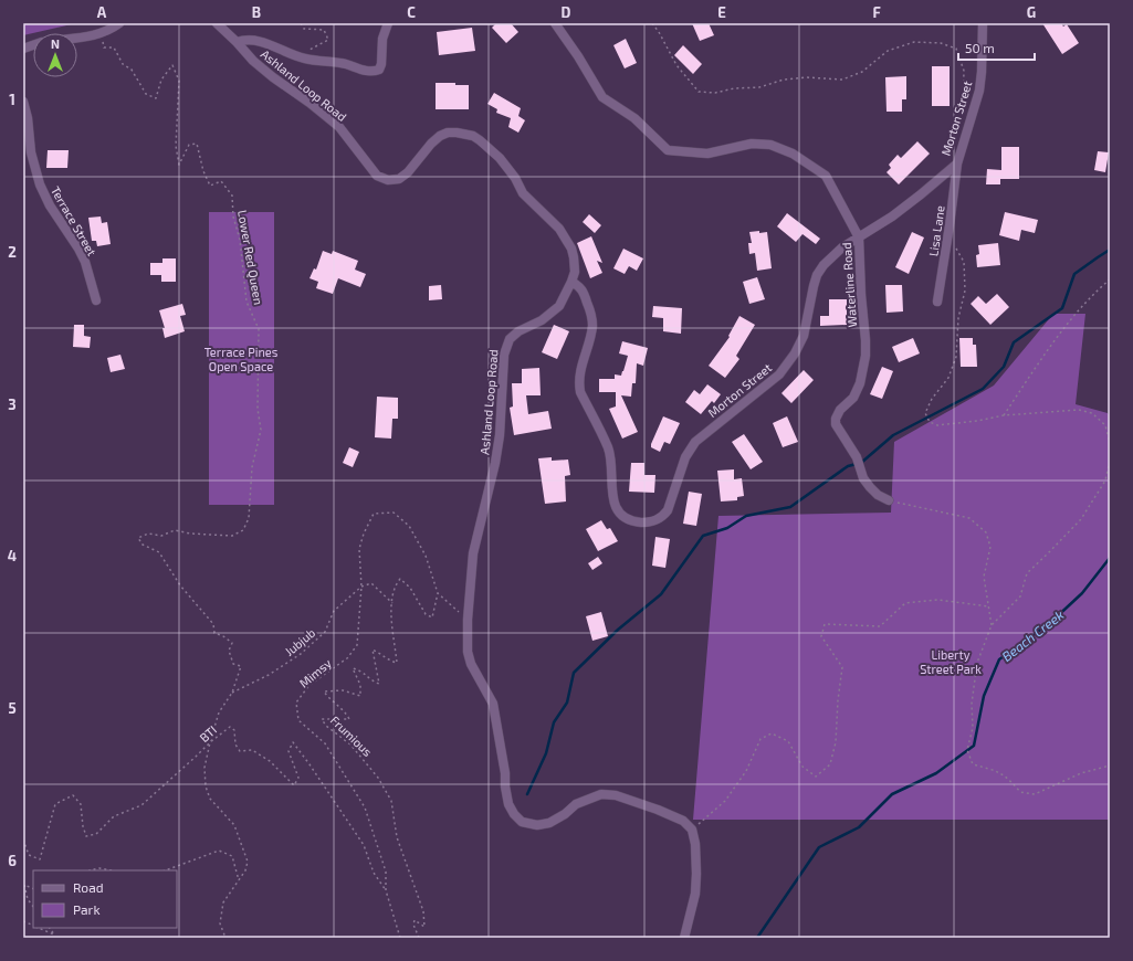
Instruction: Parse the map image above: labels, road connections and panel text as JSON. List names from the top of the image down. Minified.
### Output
{"streets":{"street":["Ashland Loop Road","Morton Street","Terrace Street","Lisa Lane","Waterline Road"],"path":["Lower Red Queen","Jubjub","Mimsy","BTI","Frumious"]},"crossings":[["Ashland Loop Road","Morton Street"],["Morton Street","Lisa Lane"],["Morton Street","Waterline Road"],["Lower Red Queen","Jubjub"],["Lower Red Queen","BTI"],["Jubjub","Mimsy"],["Mimsy","BTI"],["Mimsy","Frumious"]],"water":["Beach Creek"],"parks":["Terrace Pines Open Space","Liberty Street Park"],"legend":["Road","Park"],"scale_bar":"50 m","north":"top","grid":{"columns":["A","B","C","D","E","F","G"],"rows":["1","2","3","4","5","6"]}}
